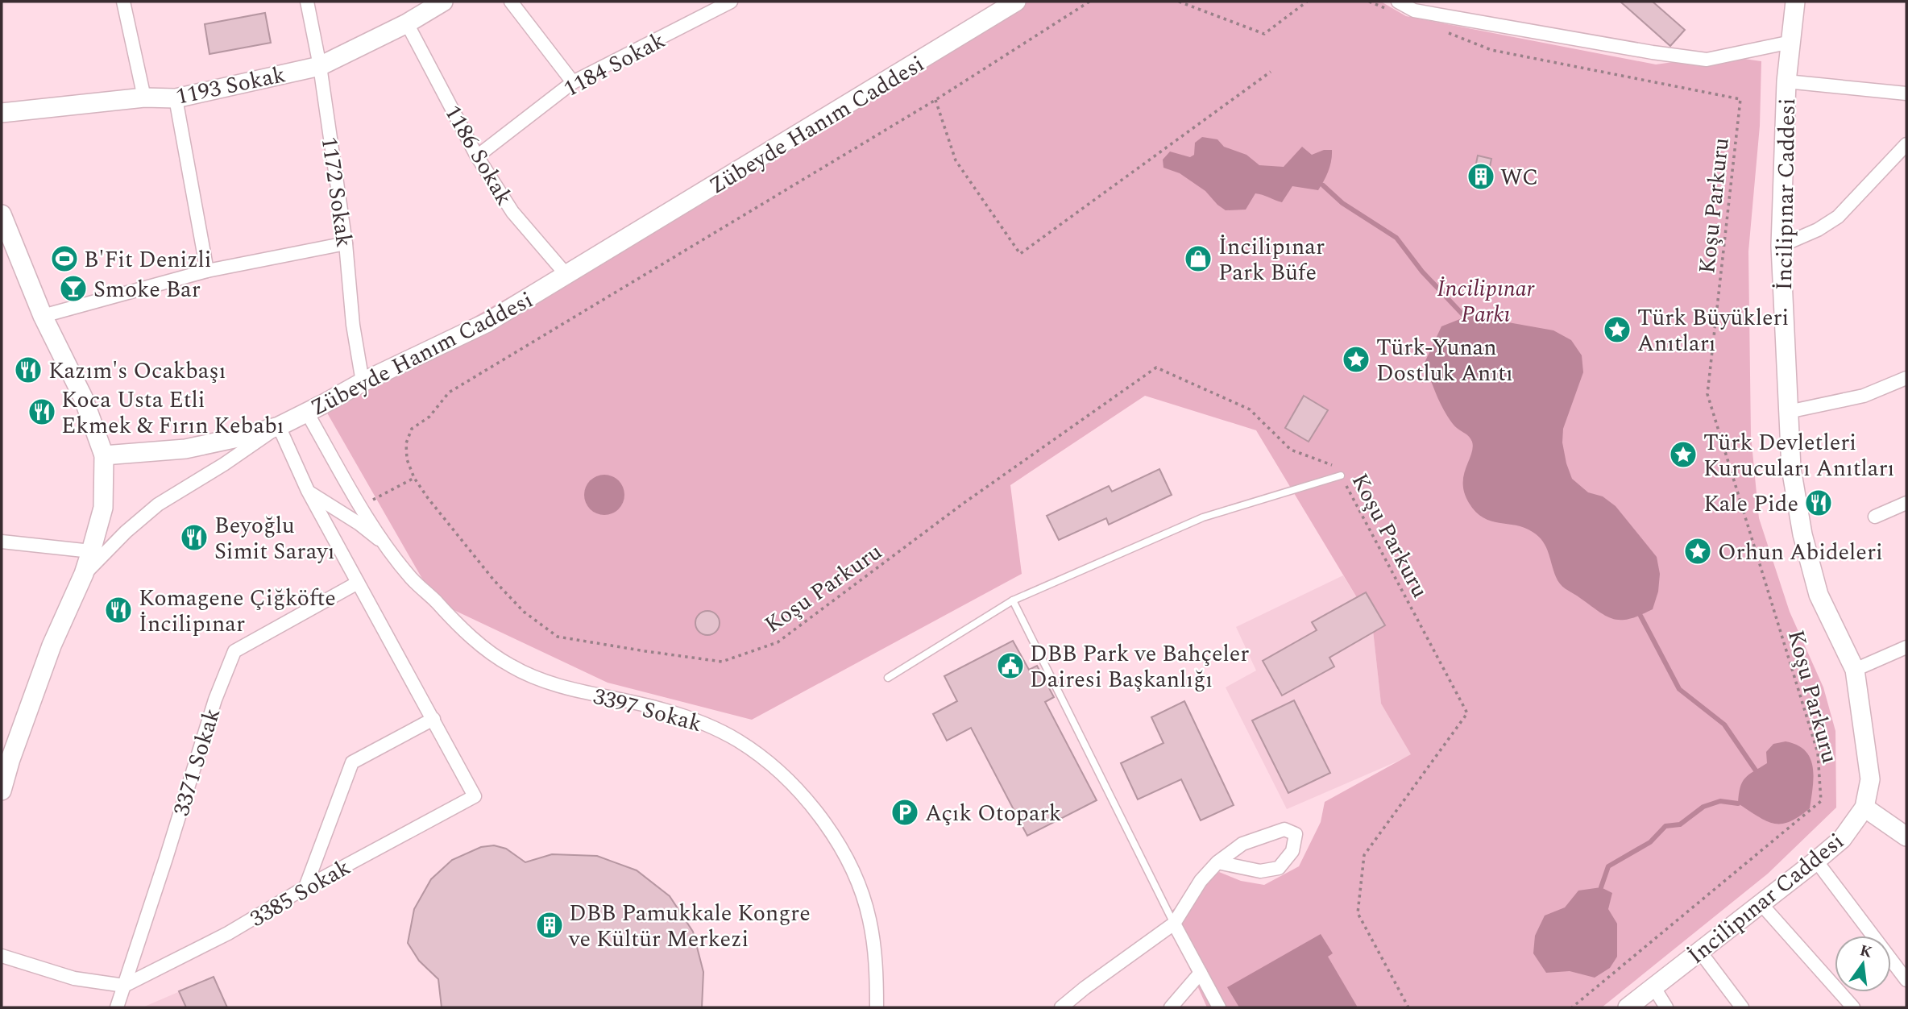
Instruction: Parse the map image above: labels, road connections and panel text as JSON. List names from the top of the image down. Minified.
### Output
{"streets":{"main road":["1193 Sokak","Zübeyde Hanım Caddesi","İncilipınar Caddesi"],"street":["1184 Sokak","1186 Sokak","1172 Sokak","3397 Sokak","3371 Sokak","3385 Sokak"],"path":["Koşu Parkuru"]},"crossings":[["1184 Sokak","1186 Sokak"],["1193 Sokak","1186 Sokak"],["1193 Sokak","1172 Sokak"],["Zübeyde Hanım Caddesi","1186 Sokak"],["Zübeyde Hanım Caddesi","1172 Sokak"],["3371 Sokak","3385 Sokak"]],"parks":["İncilipınar Parkı"],"places":{"building":["WC","DBB Pamukkale Kongre ve Kültür Merkezi"],"sports":["B'Fit Denizli"],"shop":["İncilipınar Park Büfe"],"bar":["Smoke Bar"],"place":["Türk Büyükleri Anıtları","Türk-Yunan Dostluk Anıtı","Türk Devletleri Kurucuları Anıtları","Orhun Abideleri"],"restaurant":["Kazım's Ocakbaşı","Koca Usta Etli Ekmek & Fırın Kebabı","Kale Pide","Beyoğlu Simit Sarayı","Komagene Çiğköfte İncilipınar"],"public building":["DBB Park ve Bahçeler Dairesi Başkanlığı"],"parking":["Açık Otopark"]},"north":"top"}
